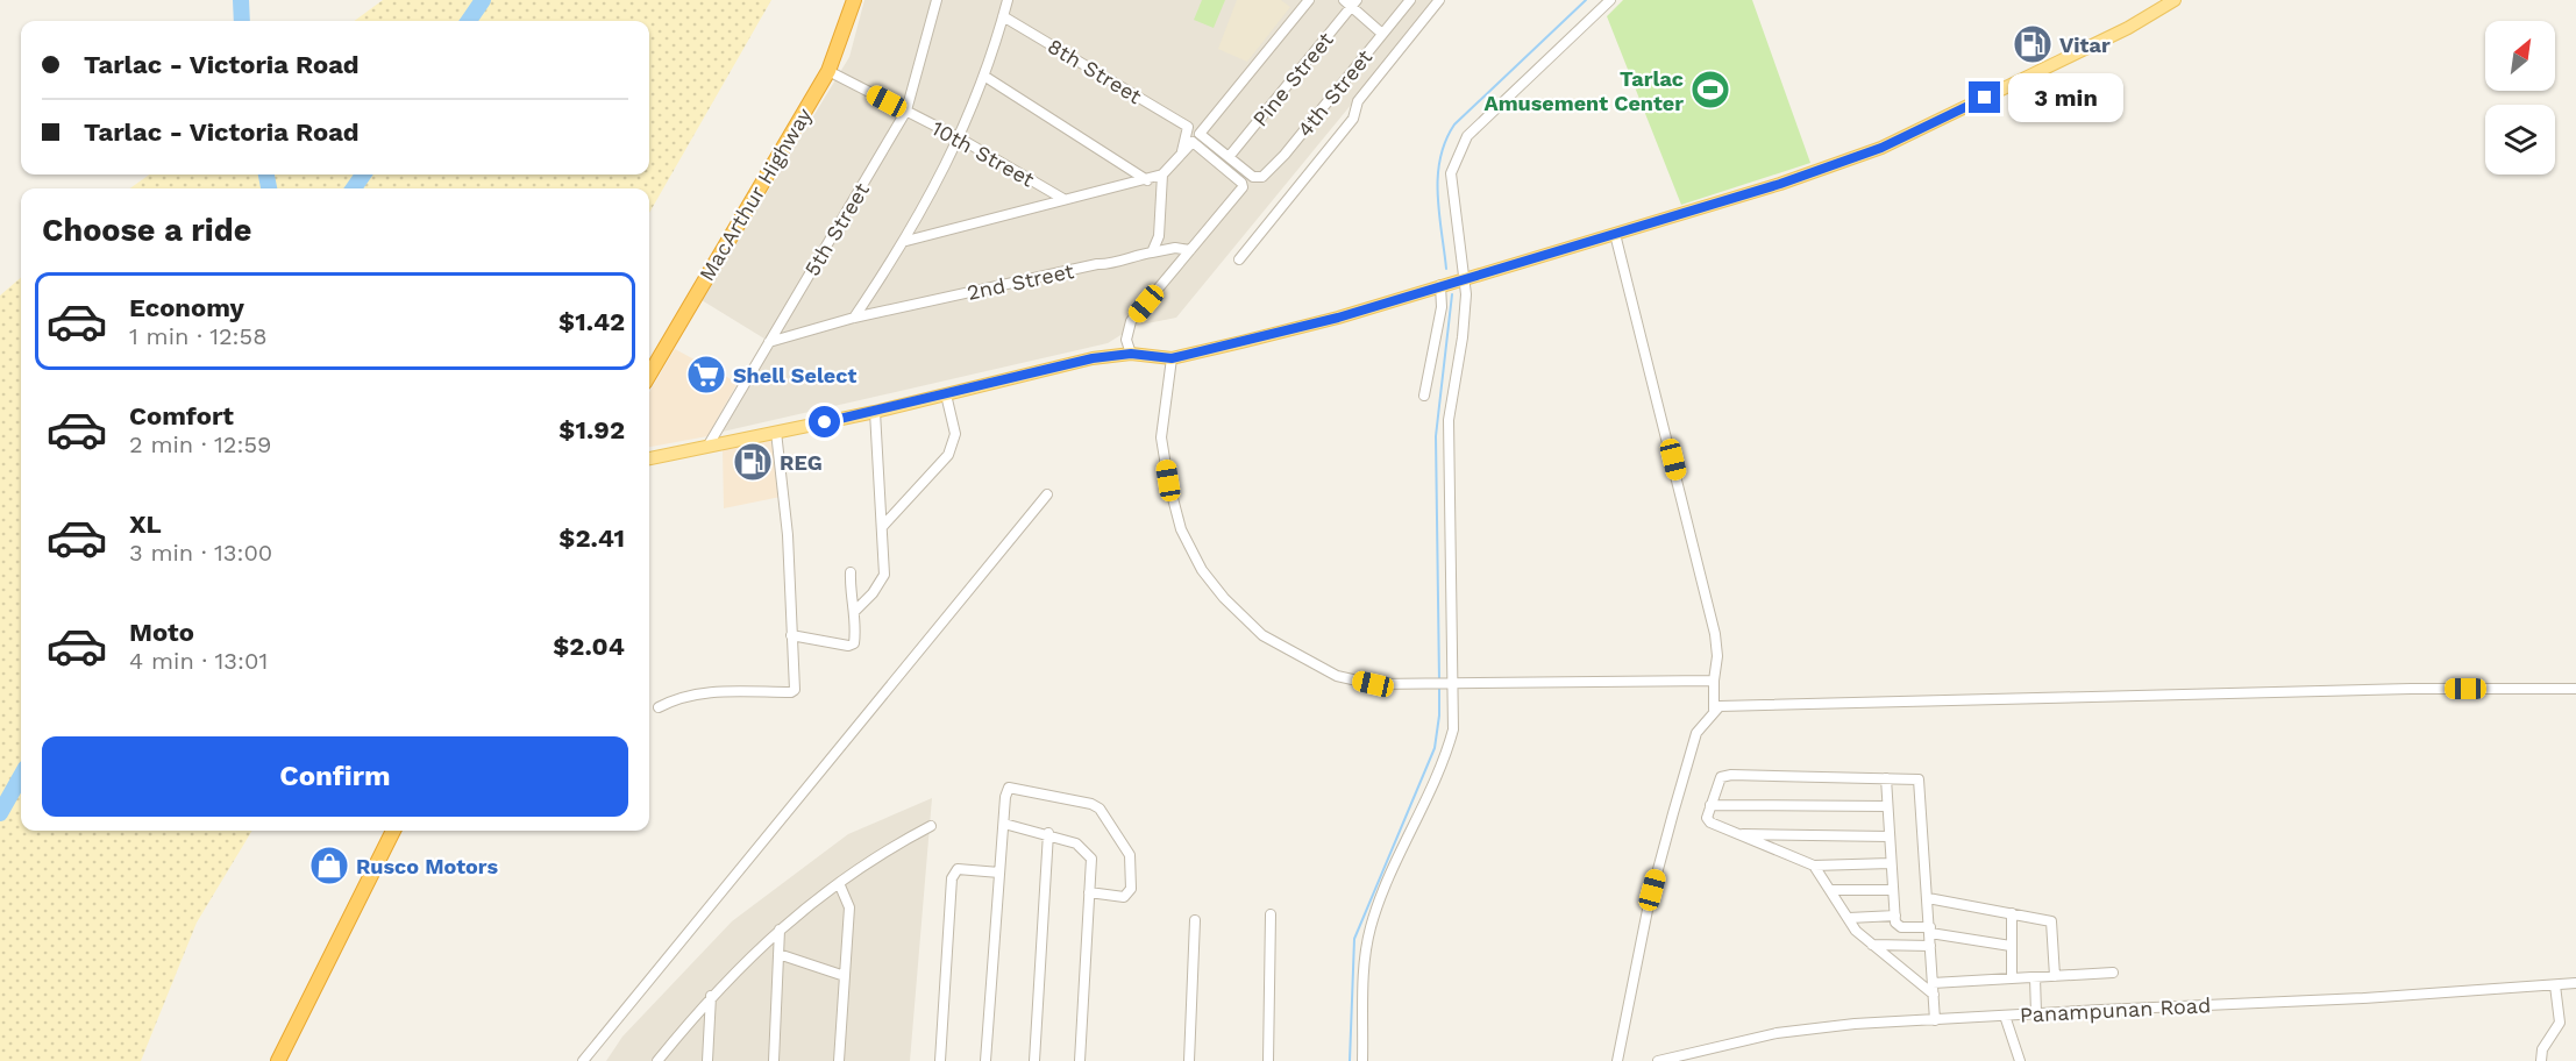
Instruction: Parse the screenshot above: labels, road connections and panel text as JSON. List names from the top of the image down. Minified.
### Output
{"streets":{"highway":["MacArthur Highway"],"street":["8th Street","Pine Street","4th Street","10th Street","5th Street","2nd Street","Panampunan Road"]},"crossings":[["Pine Street","4th Street"],["10th Street","MacArthur Highway"],["10th Street","5th Street"],["5th Street","2nd Street"]],"places":{"fuel station":["Vitar","REG"],"sports":["Tarlac Amusement Center"],"supermarket":["Shell Select"],"shop":["Rusco Motors"]},"north":"top right","page":{"banner":["Tarlac - Victoria Road","Tarlac - Victoria Road"],"bubble":"3 min","heading":"Choose a ride","list":[{"name":"Economy","note":"1 min · 12:58","value":"$1.42"},{"name":"Comfort","note":"2 min · 12:59","value":"$1.92"},{"name":"XL","note":"3 min · 13:00","value":"$2.41"},{"name":"Moto","note":"4 min · 13:01","value":"$2.04"}],"buttons":"Confirm"}}
